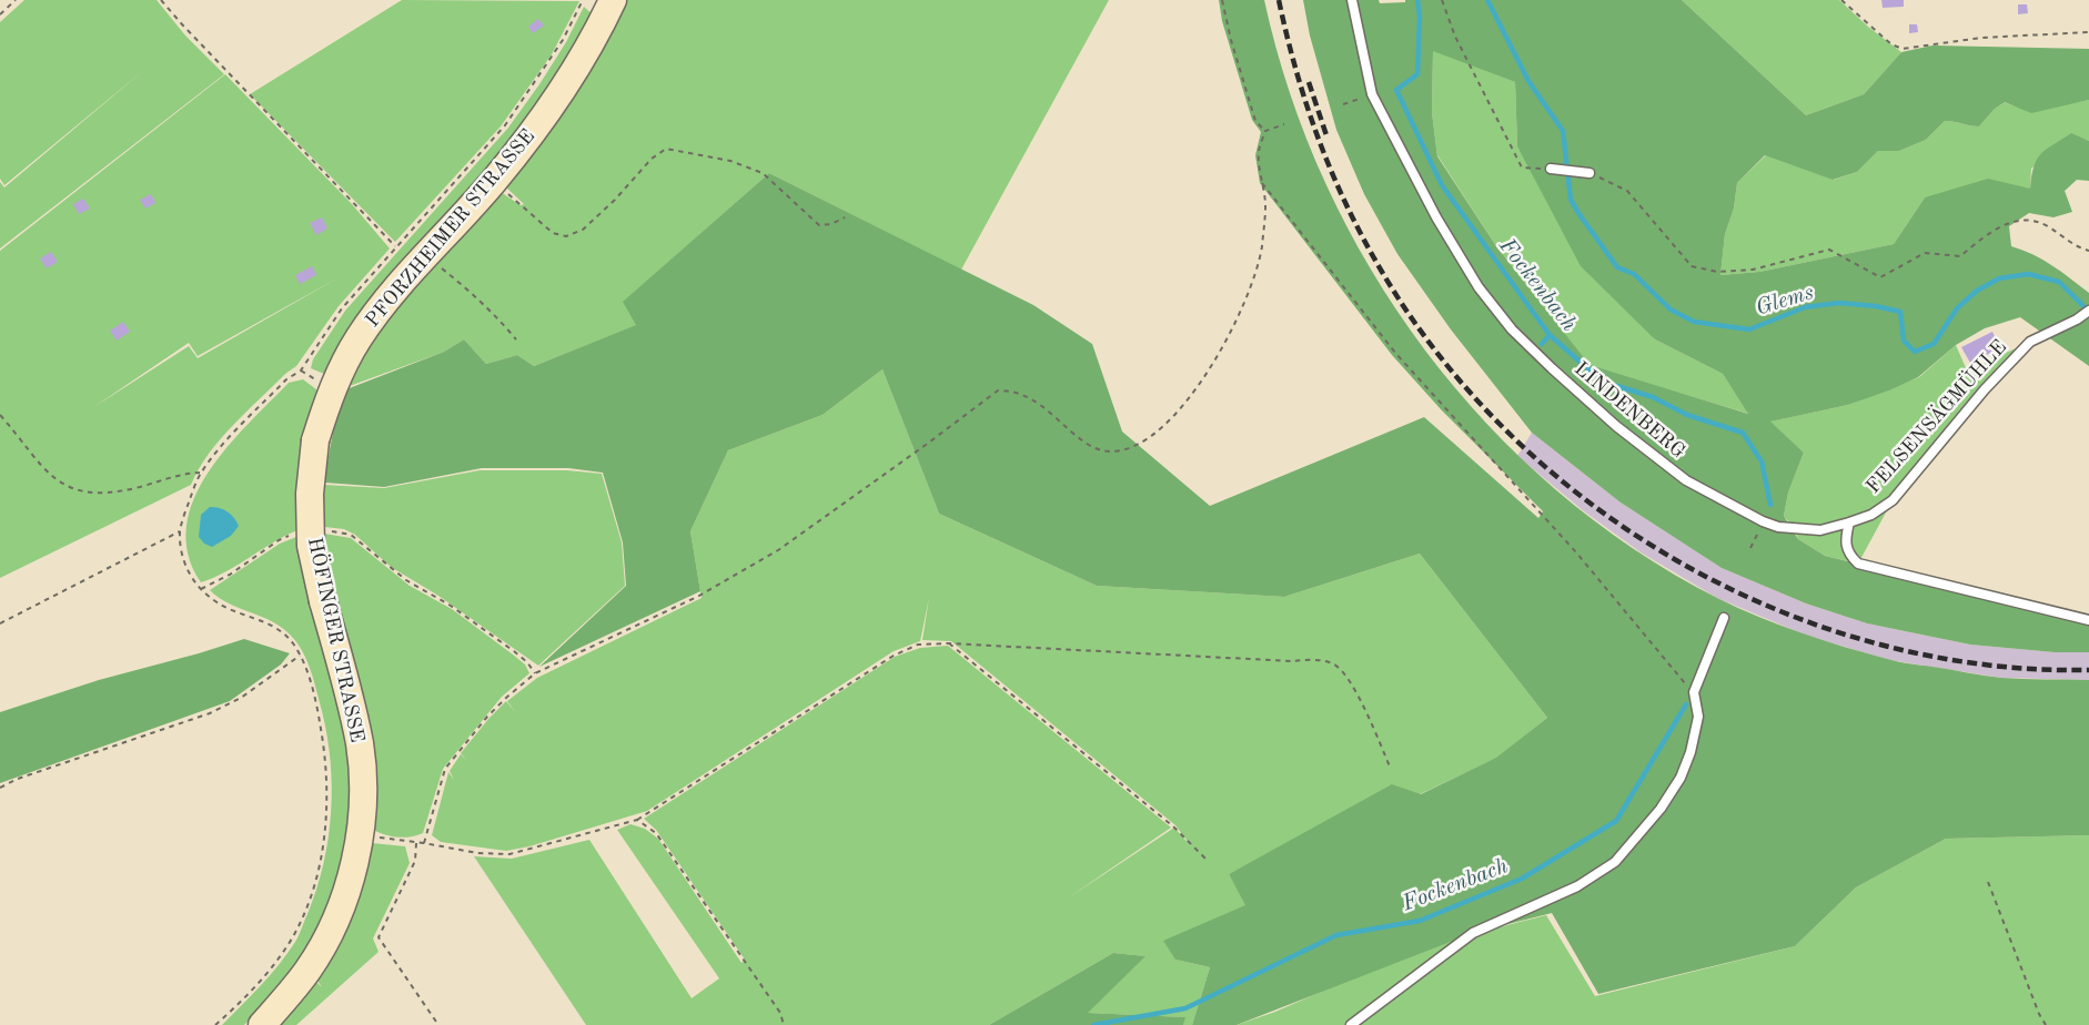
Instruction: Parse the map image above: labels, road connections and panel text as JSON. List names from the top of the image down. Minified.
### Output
{"streets":{"street":["PFORZHEIMER STRASSE","HÖFINGER STRASSE"],"lane":["LINDENBERG","FELSENSÄGMÜHLE"]},"crossings":[["PFORZHEIMER STRASSE","HÖFINGER STRASSE"],["LINDENBERG","FELSENSÄGMÜHLE"]],"water":["Fockenbach","Glems"]}
